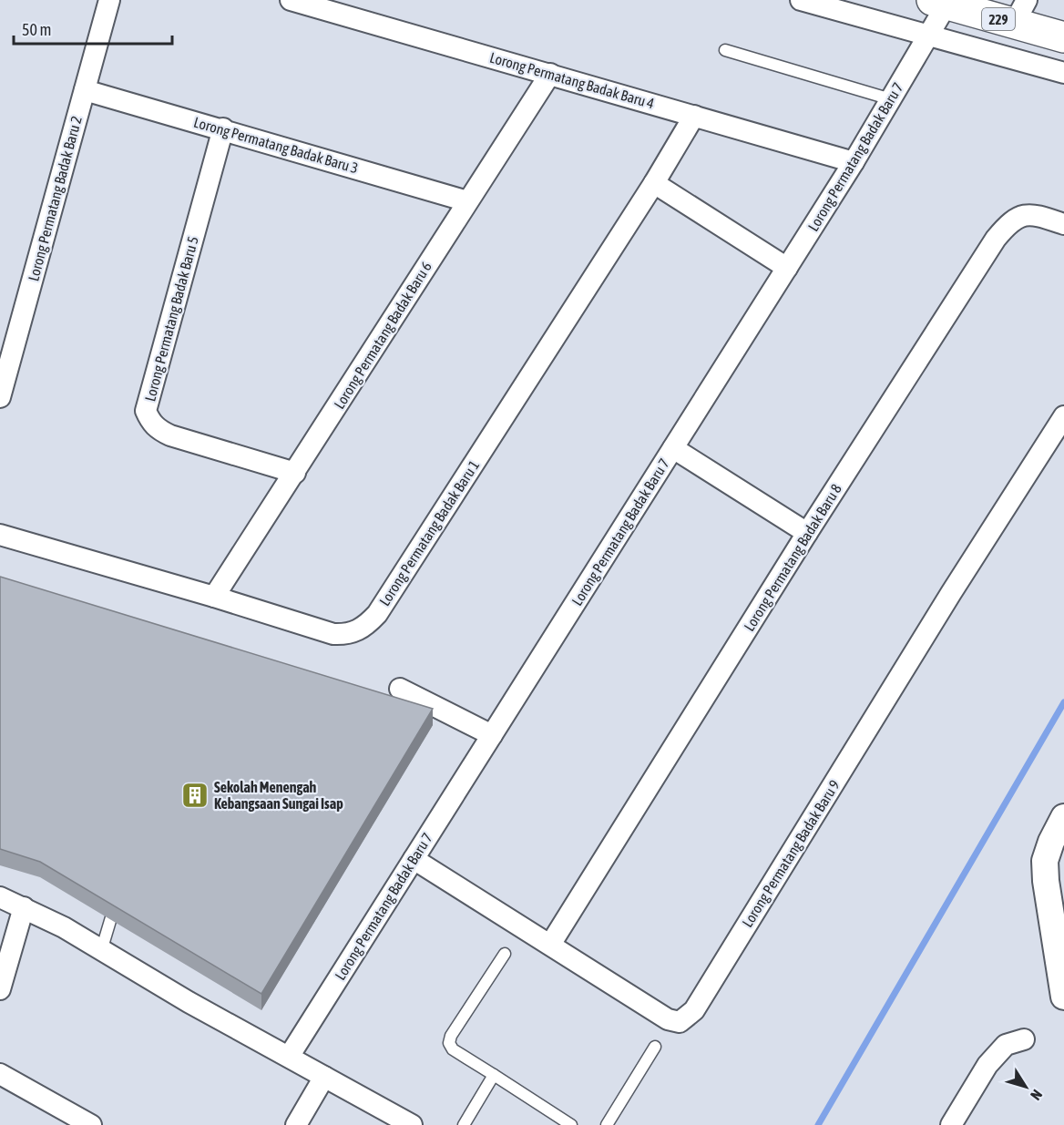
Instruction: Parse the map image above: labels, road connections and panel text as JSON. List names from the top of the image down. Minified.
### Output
{"streets":{"main road":["229"],"street":["Lorong Permatang Badak Baru 4","Lorong Permatang Badak Baru 3","Lorong Permatang Badak Baru 7","Lorong Permatang Badak Baru 2","Lorong Permatang Badak Baru 5","Lorong Permatang Badak Baru 6","Lorong Permatang Badak Baru 1","Lorong Permatang Badak Baru 8","Lorong Permatang Badak Baru 9"]},"crossings":[["229","Lorong Permatang Badak Baru 7"],["Lorong Permatang Badak Baru 4","Lorong Permatang Badak Baru 7"],["Lorong Permatang Badak Baru 4","Lorong Permatang Badak Baru 6"],["Lorong Permatang Badak Baru 4","Lorong Permatang Badak Baru 1"],["Lorong Permatang Badak Baru 3","Lorong Permatang Badak Baru 2"],["Lorong Permatang Badak Baru 3","Lorong Permatang Badak Baru 5"],["Lorong Permatang Badak Baru 3","Lorong Permatang Badak Baru 6"],["Lorong Permatang Badak Baru 7","Lorong Permatang Badak Baru 9"],["Lorong Permatang Badak Baru 5","Lorong Permatang Badak Baru 6"],["Lorong Permatang Badak Baru 6","Lorong Permatang Badak Baru 1"],["Lorong Permatang Badak Baru 8","Lorong Permatang Badak Baru 9"]],"places":{"building":["Sekolah Menengah Kebangsaan Sungai Isap"]},"scale_bar":"50 m","north":"bottom right"}
